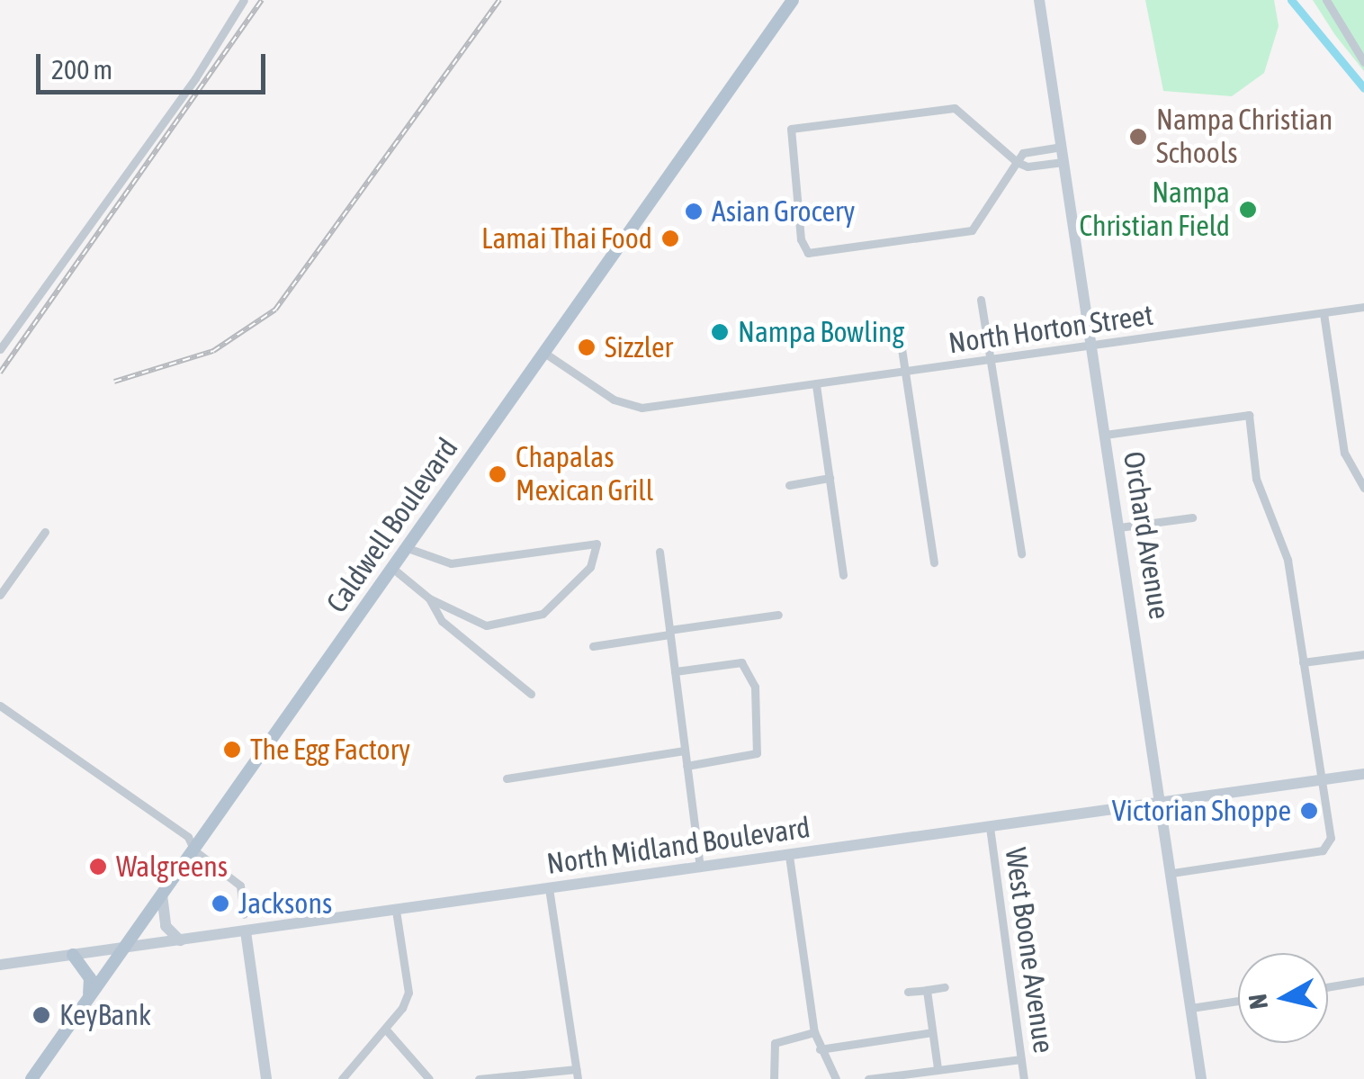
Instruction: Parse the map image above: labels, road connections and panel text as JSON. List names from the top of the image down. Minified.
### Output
{"streets":{"main road":["Caldwell Boulevard"],"street":["North Horton Street","Orchard Avenue","North Midland Boulevard","West Boone Avenue"]},"crossings":[["North Horton Street","Caldwell Boulevard"],["North Horton Street","Orchard Avenue"],["Caldwell Boulevard","North Midland Boulevard"],["Orchard Avenue","North Midland Boulevard"],["North Midland Boulevard","West Boone Avenue"]],"places":["Nampa Christian Schools","Nampa Christian Field","Asian Grocery","Lamai Thai Food","Nampa Bowling","Sizzler","Chapalas Mexican Grill","The Egg Factory","Victorian Shoppe","Walgreens","Jacksons","KeyBank"],"scale_bar":"200 m","north":"left"}
